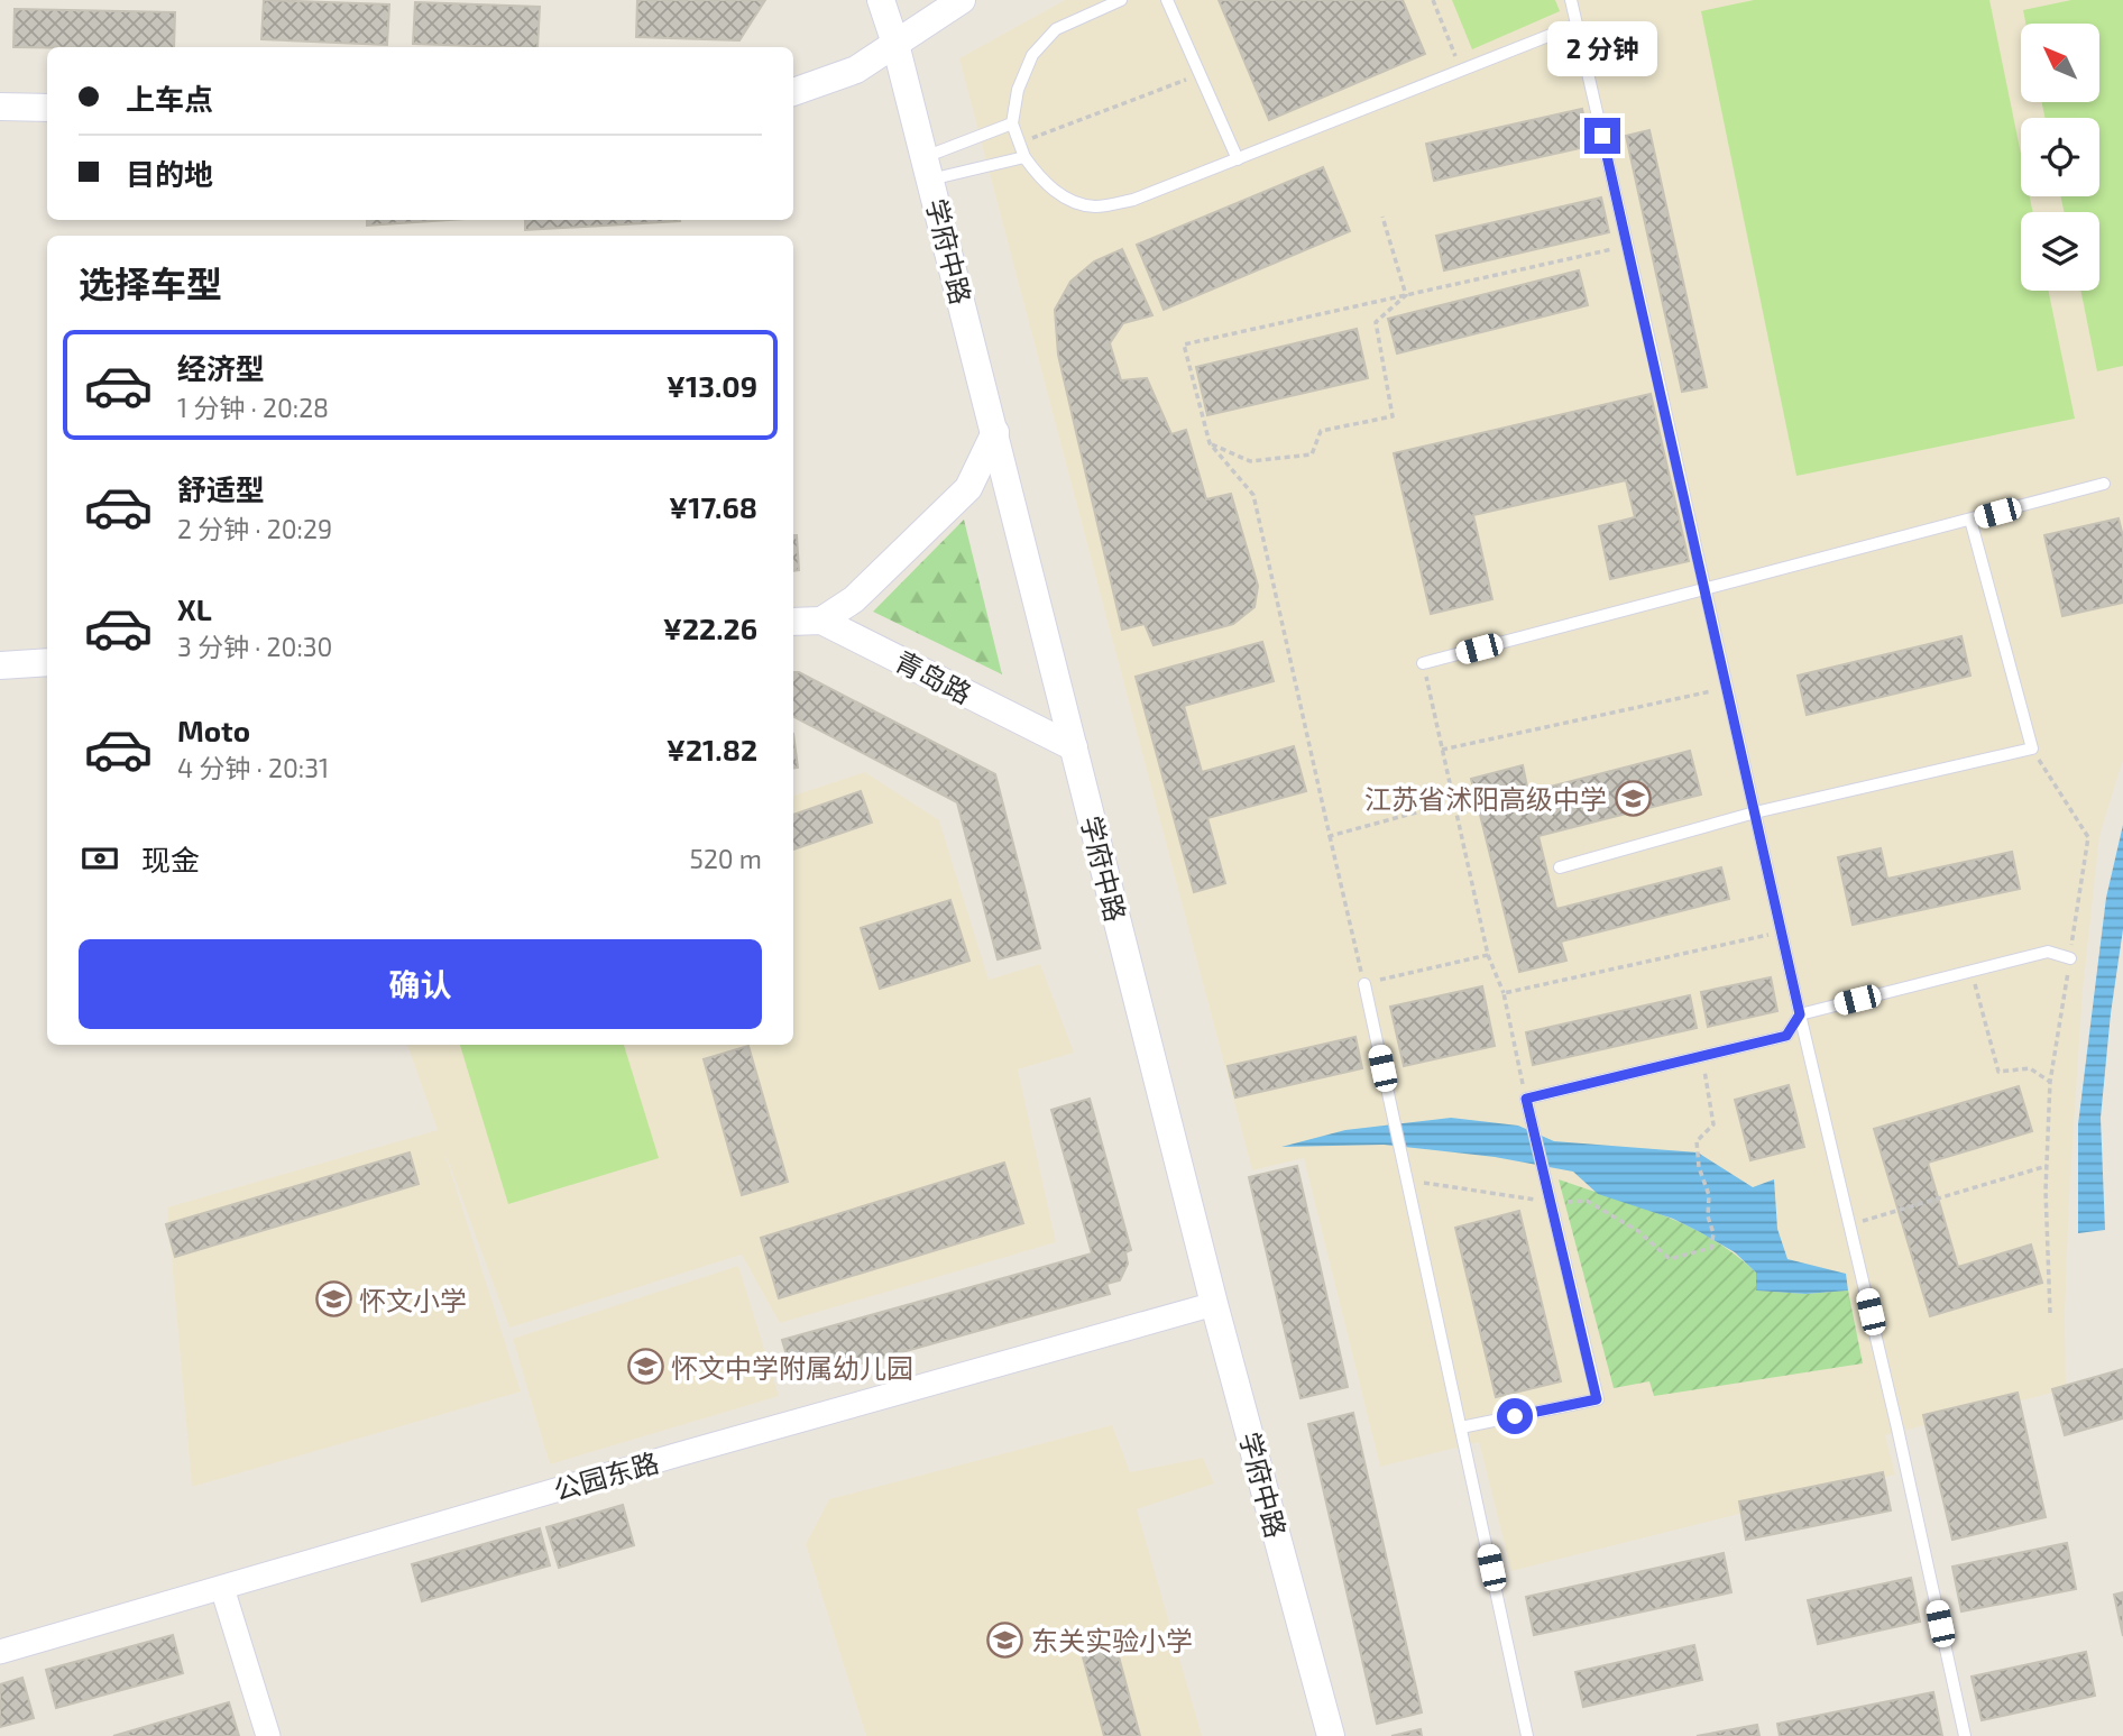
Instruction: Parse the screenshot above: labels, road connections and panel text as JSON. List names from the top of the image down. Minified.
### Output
{"streets":{"street":["学府中路","青岛路","公园东路"]},"crossings":[["学府中路","青岛路"],["学府中路","公园东路"]],"places":{"school or university":["江苏省沭阳高级中学","怀文小学","怀文中学附属幼儿园","东关实验小学"]},"north":"top left","page":{"bubble":"2 分钟","banner":["上车点","目的地"],"heading":"选择车型","list":[{"name":"经济型","note":"1 分钟 · 20:28","value":"¥13.09"},{"name":"舒适型","note":"2 分钟 · 20:29","value":"¥17.68"},{"name":"XL","note":"3 分钟 · 20:30","value":"¥22.26"},{"name":"Moto","note":"4 分钟 · 20:31","value":"¥21.82"}],"pay":["现金","520 m"],"buttons":"确认"}}
